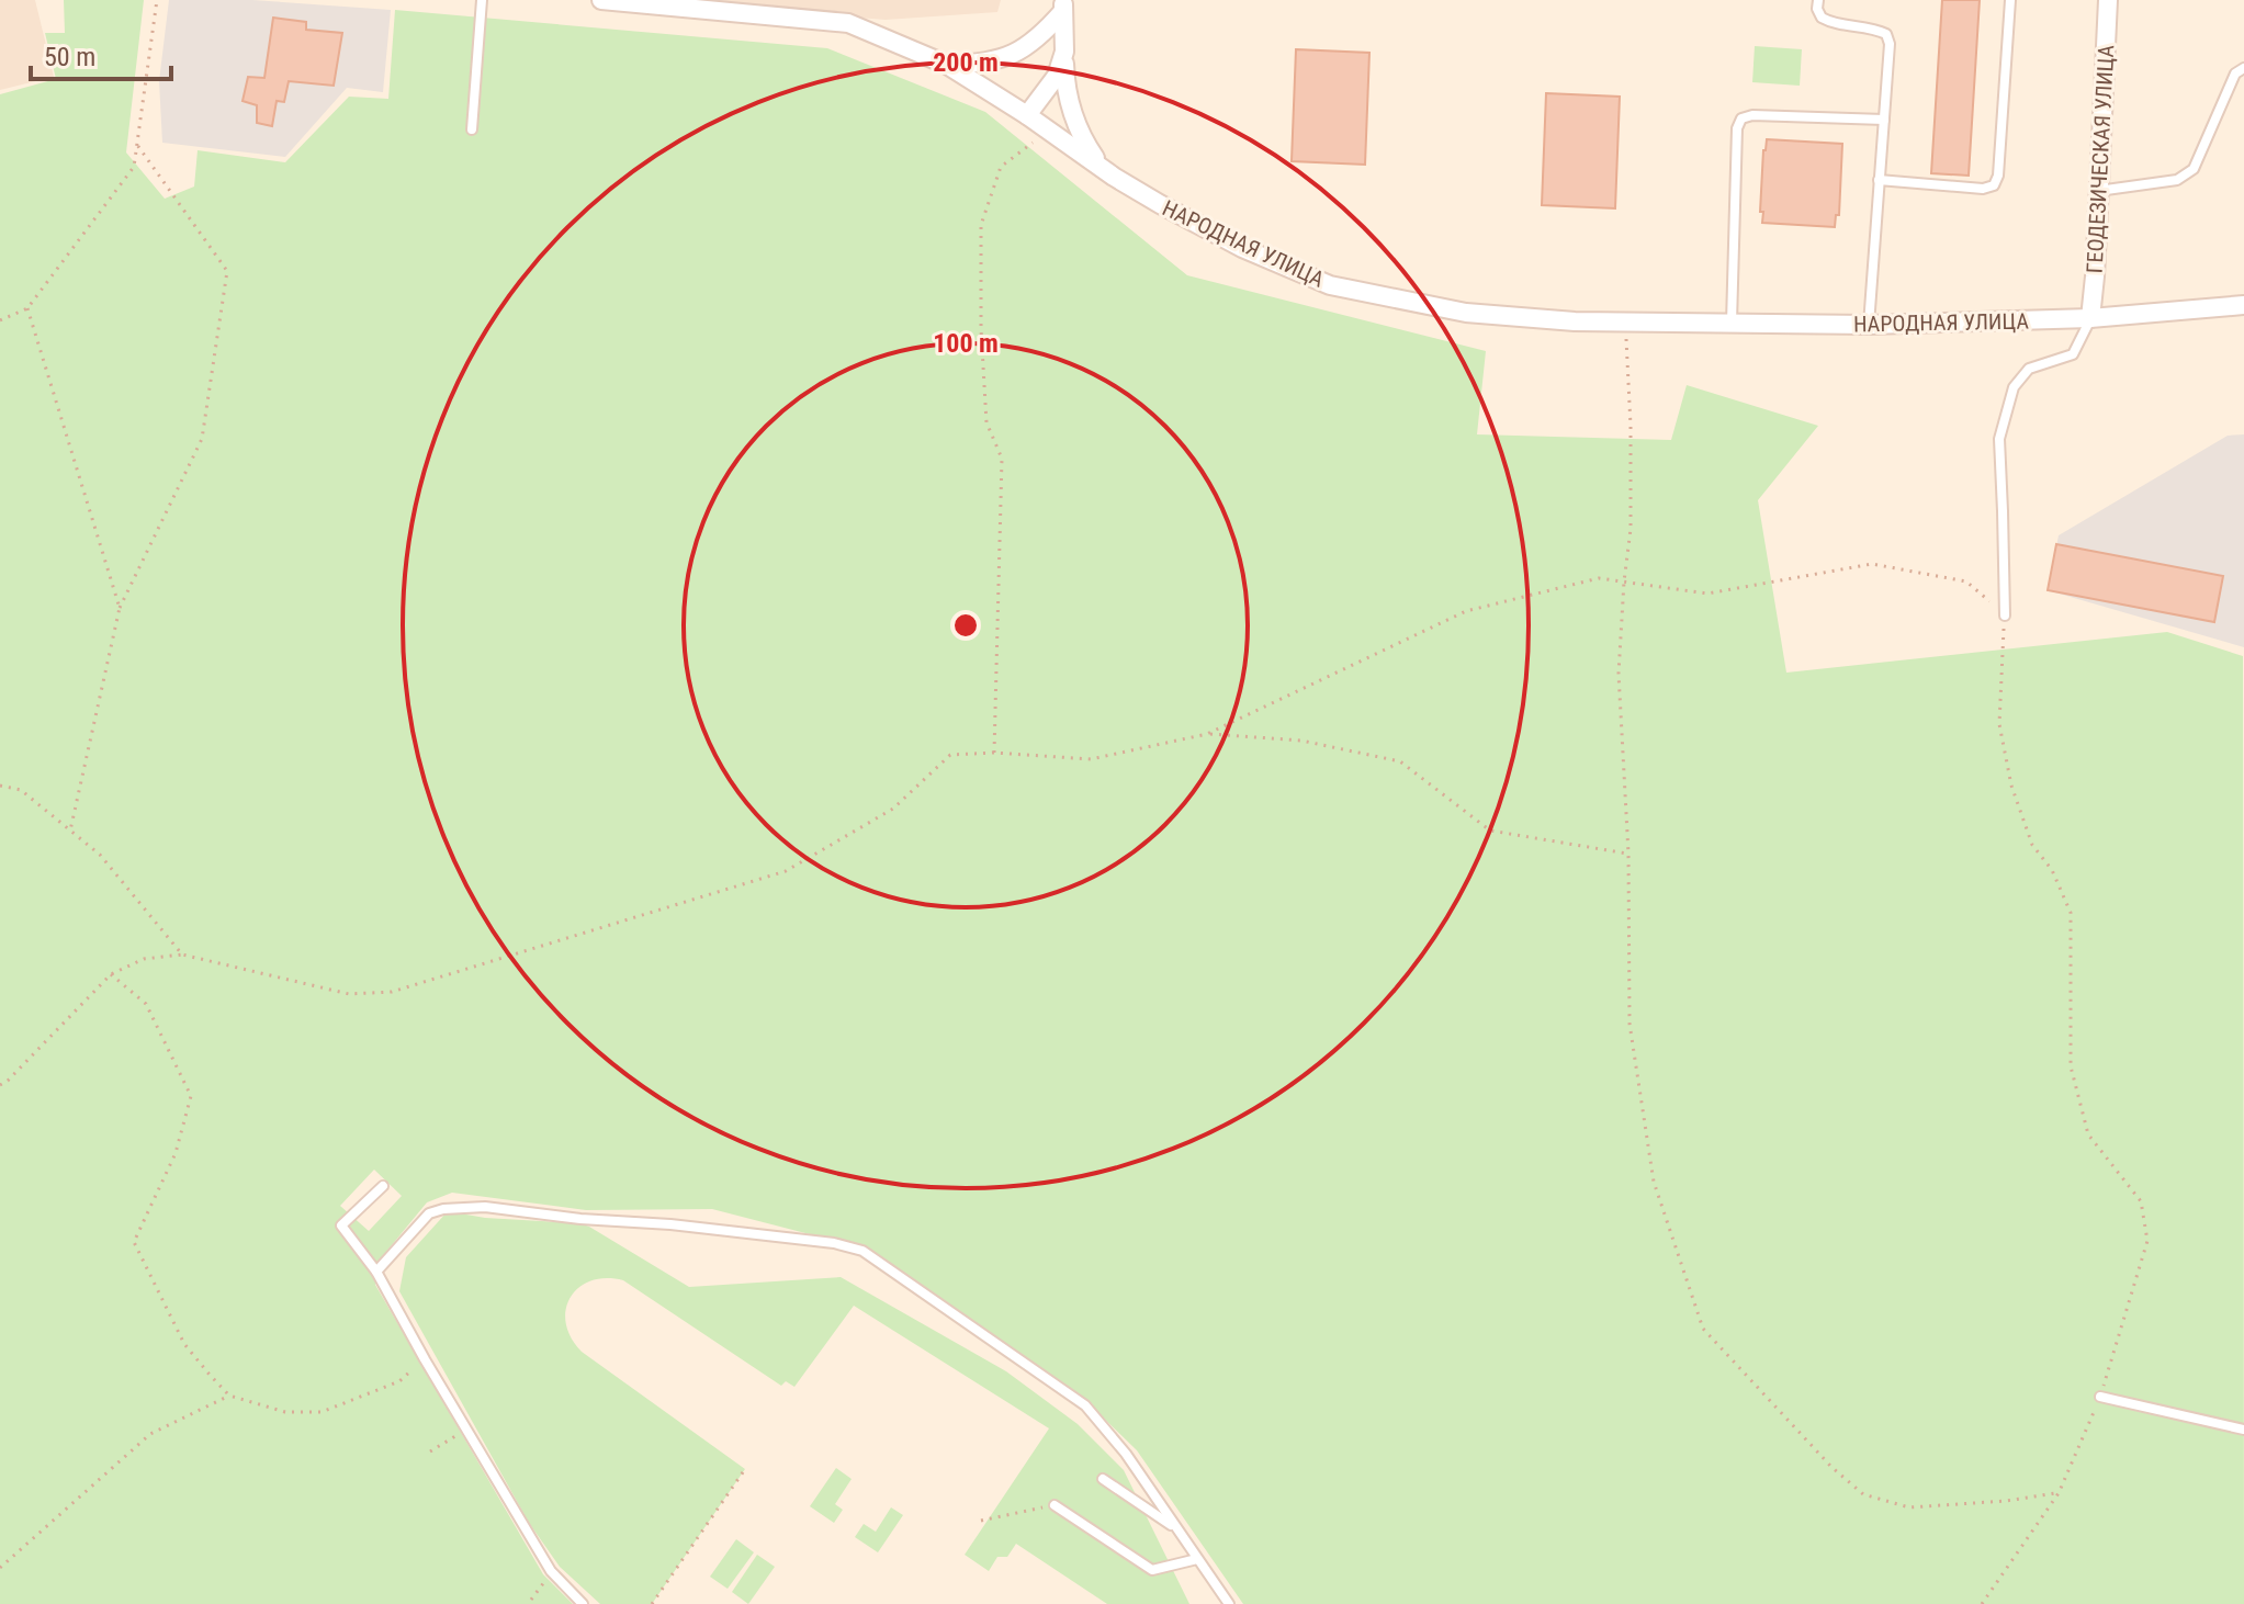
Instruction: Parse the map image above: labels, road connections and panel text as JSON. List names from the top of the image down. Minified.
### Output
{"streets":{"street":["ГЕОДЕЗИЧЕСКАЯ УЛИЦА","НАРОДНАЯ УЛИЦА"]},"crossings":[["ГЕОДЕЗИЧЕСКАЯ УЛИЦА","НАРОДНАЯ УЛИЦА"]],"scale_bar":"50 m","rings":["200 m","100 m"]}
